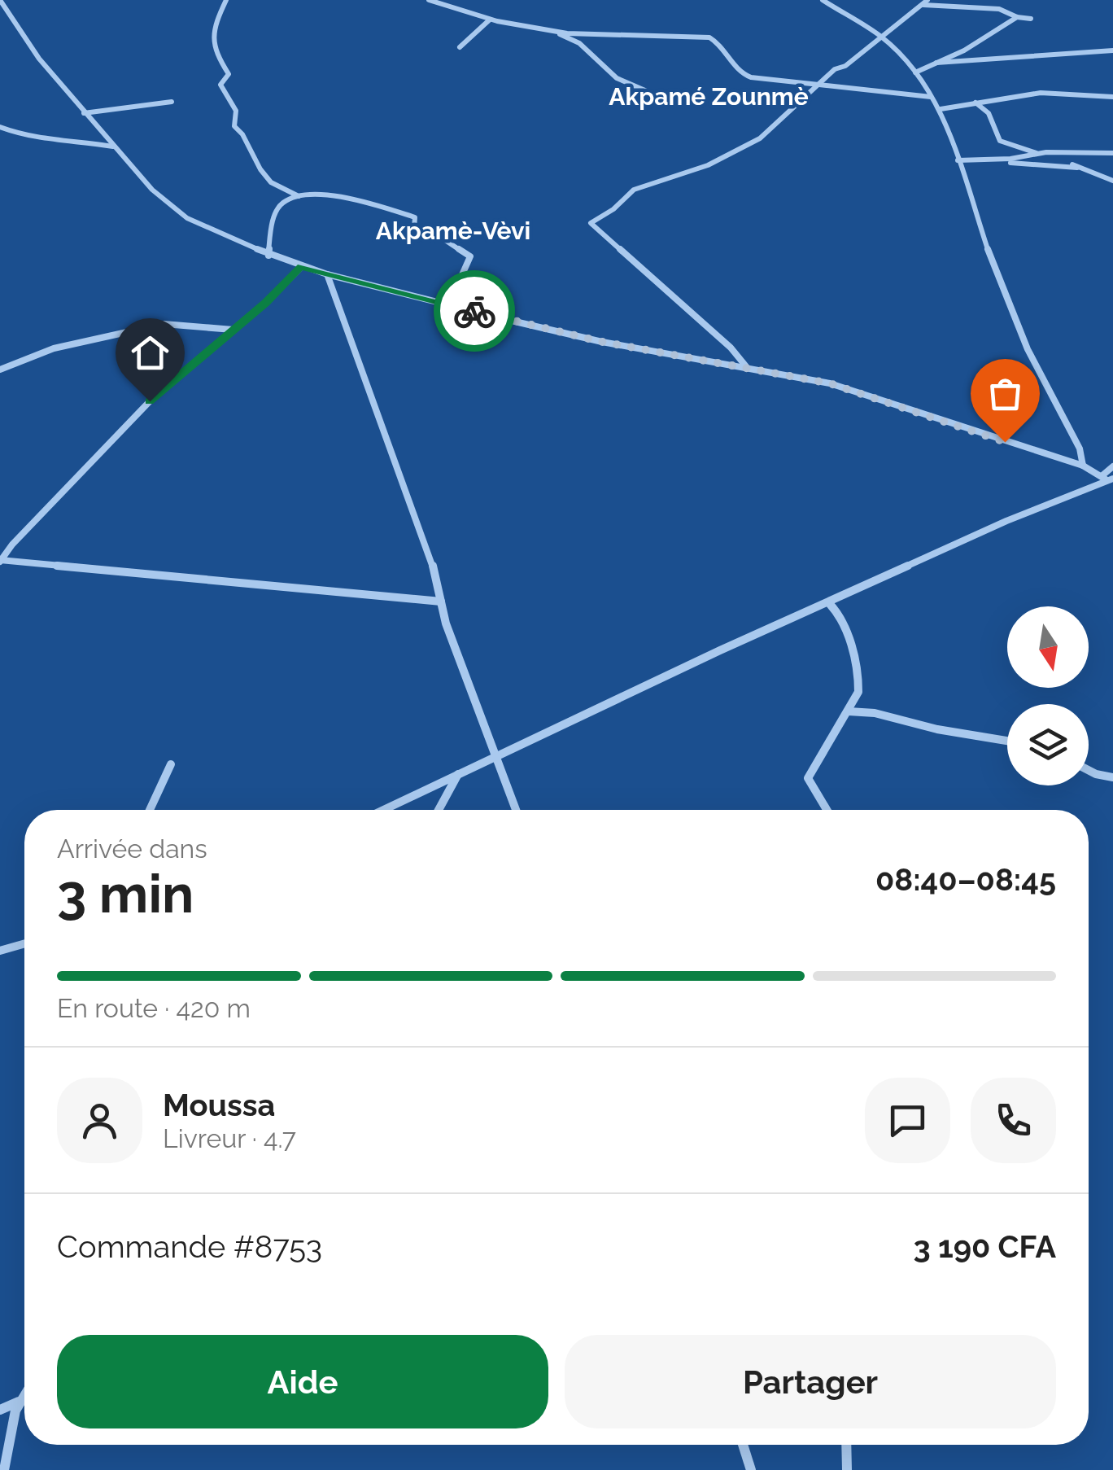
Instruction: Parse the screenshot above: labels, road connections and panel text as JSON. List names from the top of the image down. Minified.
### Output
{"districts":["Akpamé Zounmè","Akpamè-Vèvi"],"north":"bottom","page":{"heading":["3 min","Arrivée dans","08:40–08:45"],"panel":["Moussa","Livreur · 4.7","Commande #8753","3 190 CFA"],"bar":"En route · 420 m","buttons":["Aide","Partager"]}}
